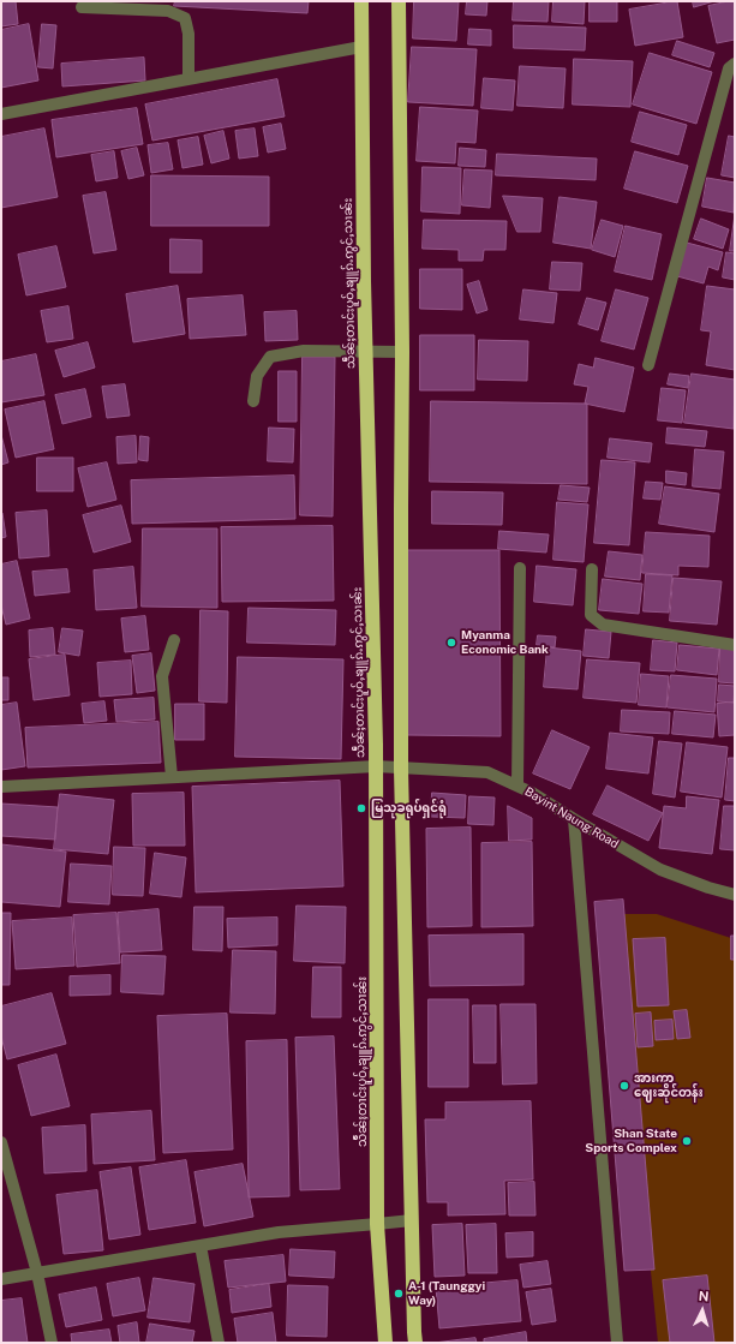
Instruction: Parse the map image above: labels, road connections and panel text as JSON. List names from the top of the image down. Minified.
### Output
{"streets":{"highway":["သဵႅၼ်ႈတၢင်းပူဝ်ႇၶျူၵ်ႉဢွင်ႇသၢၼ်း"],"street":["Bayint Naung Road"]},"crossings":[["သဵႅၼ်ႈတၢင်းပူဝ်ႇၶျူၵ်ႉဢွင်ႇသၢၼ်း","Bayint Naung Road"]],"places":["Myanma Economic Bank","မြသုခရုပ်ရှင်ရုံ","အားကာ ဈေးဆိုင်တန်း","Shan State Sports Complex","A-1 (Taunggyi Way)"],"north":"top"}
